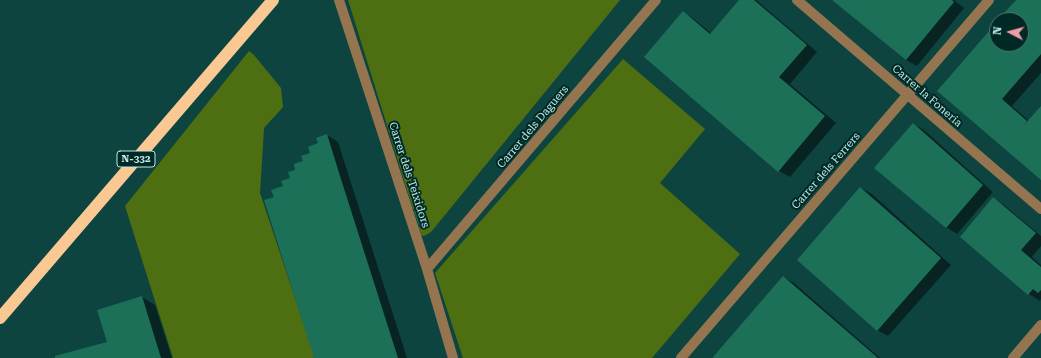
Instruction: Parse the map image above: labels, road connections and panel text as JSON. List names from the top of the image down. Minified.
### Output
{"streets":{"highway":["N-332"],"street":["Carrer la Foneria","Carrer dels Daguers","Carrer dels Ferrers","Carrer dels Teixidors"]},"crossings":[["Carrer la Foneria","Carrer dels Ferrers"],["Carrer dels Daguers","Carrer dels Teixidors"]],"north":"left"}
